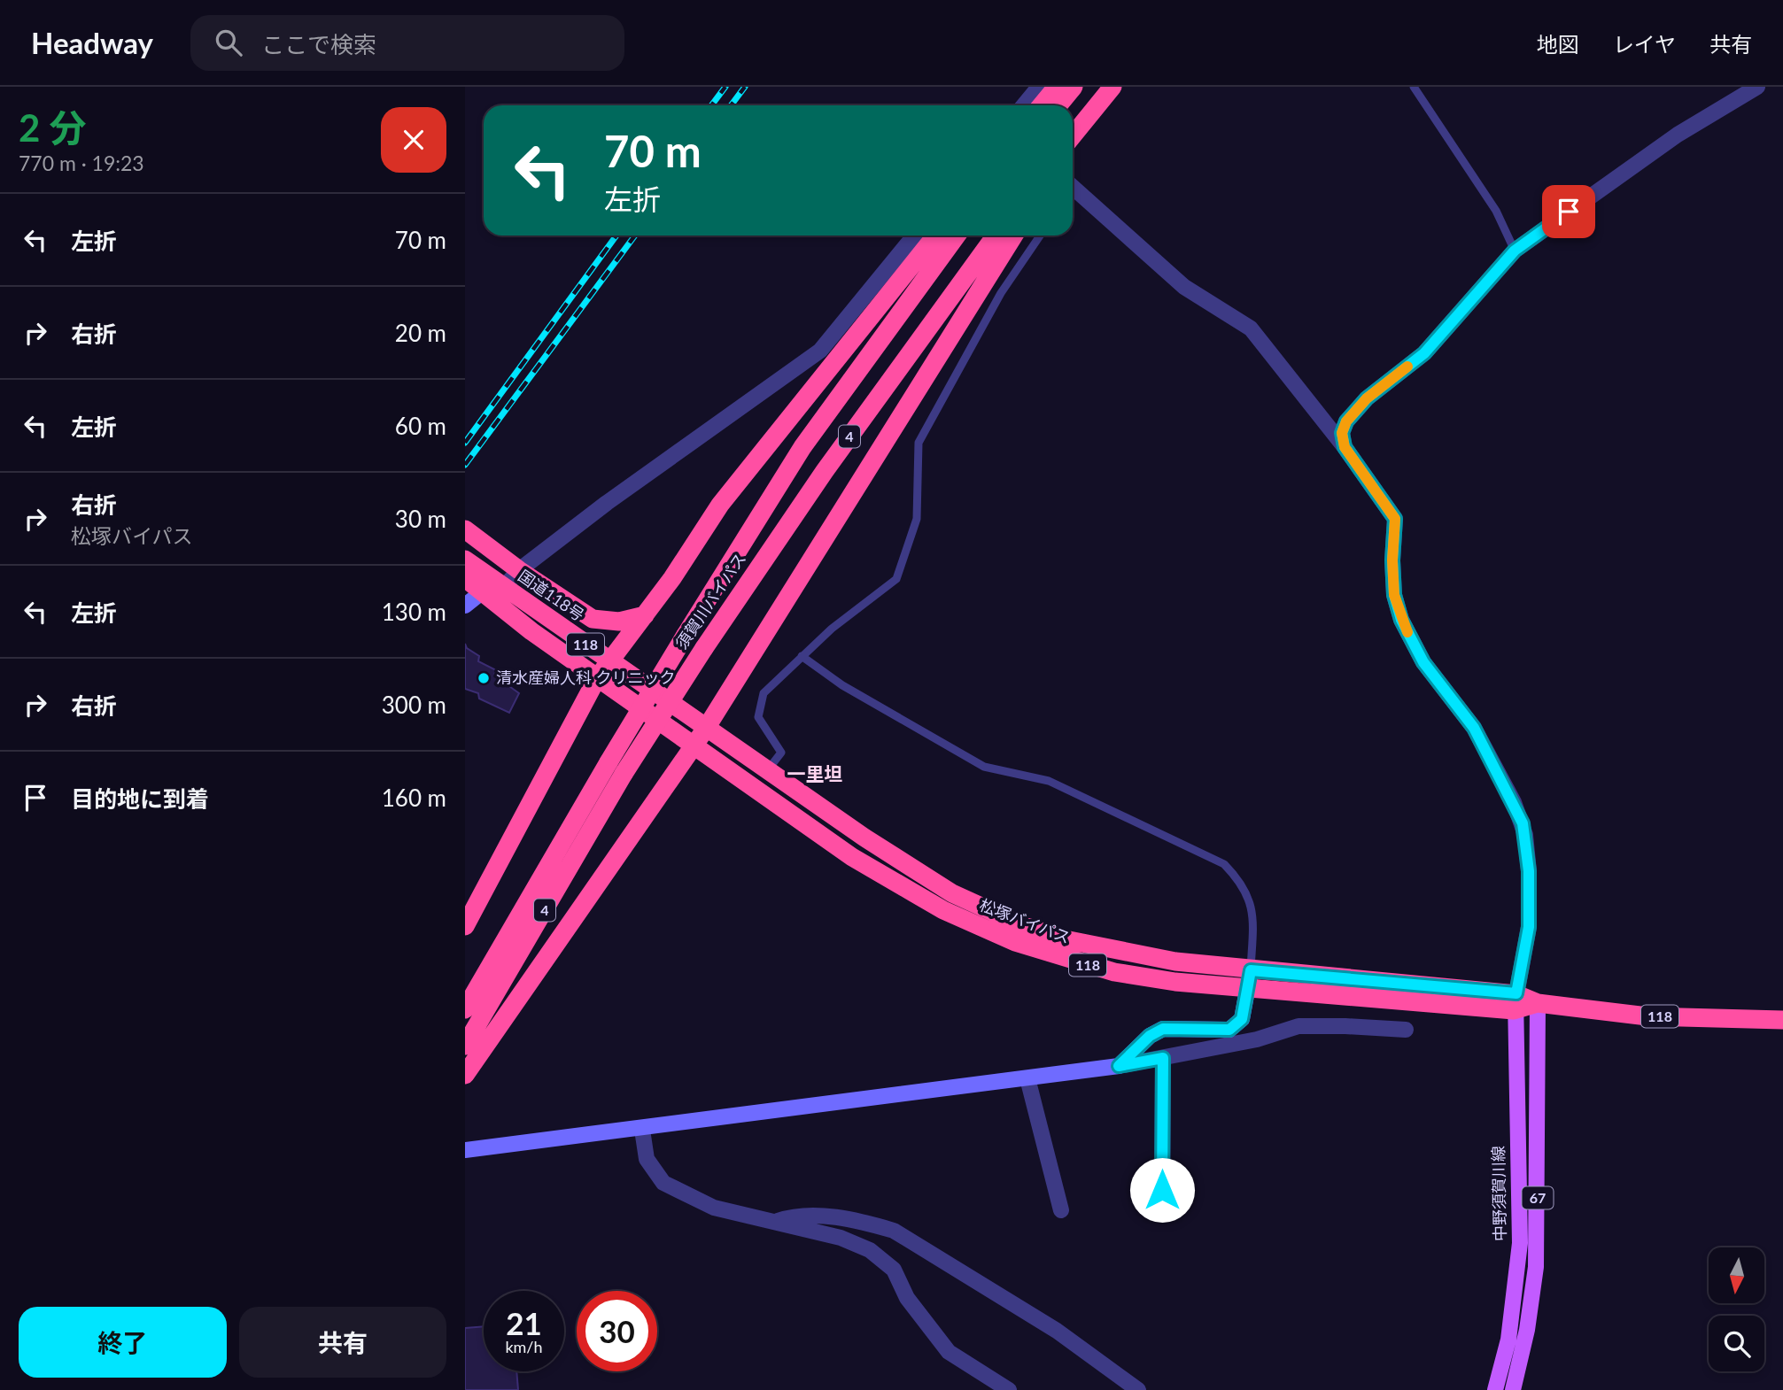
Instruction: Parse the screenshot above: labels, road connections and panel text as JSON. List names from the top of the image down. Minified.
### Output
{"streets":{"highway":["4","国道118号","須賀川バイパス","118","松塚バイパス"],"main road":["中野須賀川線","67"]},"crossings":[["国道118号","松塚バイパス"],["118","松塚バイパス"],["松塚バイパス","中野須賀川線"],["松塚バイパス","67"]],"districts":["一里坦"],"places":["清水産婦人科 クリニック"],"north":"bottom","page":{"header":"Headway","search":"ここで検索","nav":["地図","レイヤ","共有"],"heading":["2 分","770 m · 19:23"],"turn":["70 m","左折"],"list":[{"name":"左折","value":"70 m"},{"name":"右折","value":"20 m"},{"name":"左折","value":"60 m"},{"name":"右折","note":"松塚バイパス","value":"30 m"},{"name":"左折","value":"130 m"},{"name":"右折","value":"300 m"},{"name":"目的地に到着","value":"160 m"}],"speed":"21 km/h","limit":"30","buttons":["終了","共有"]}}
